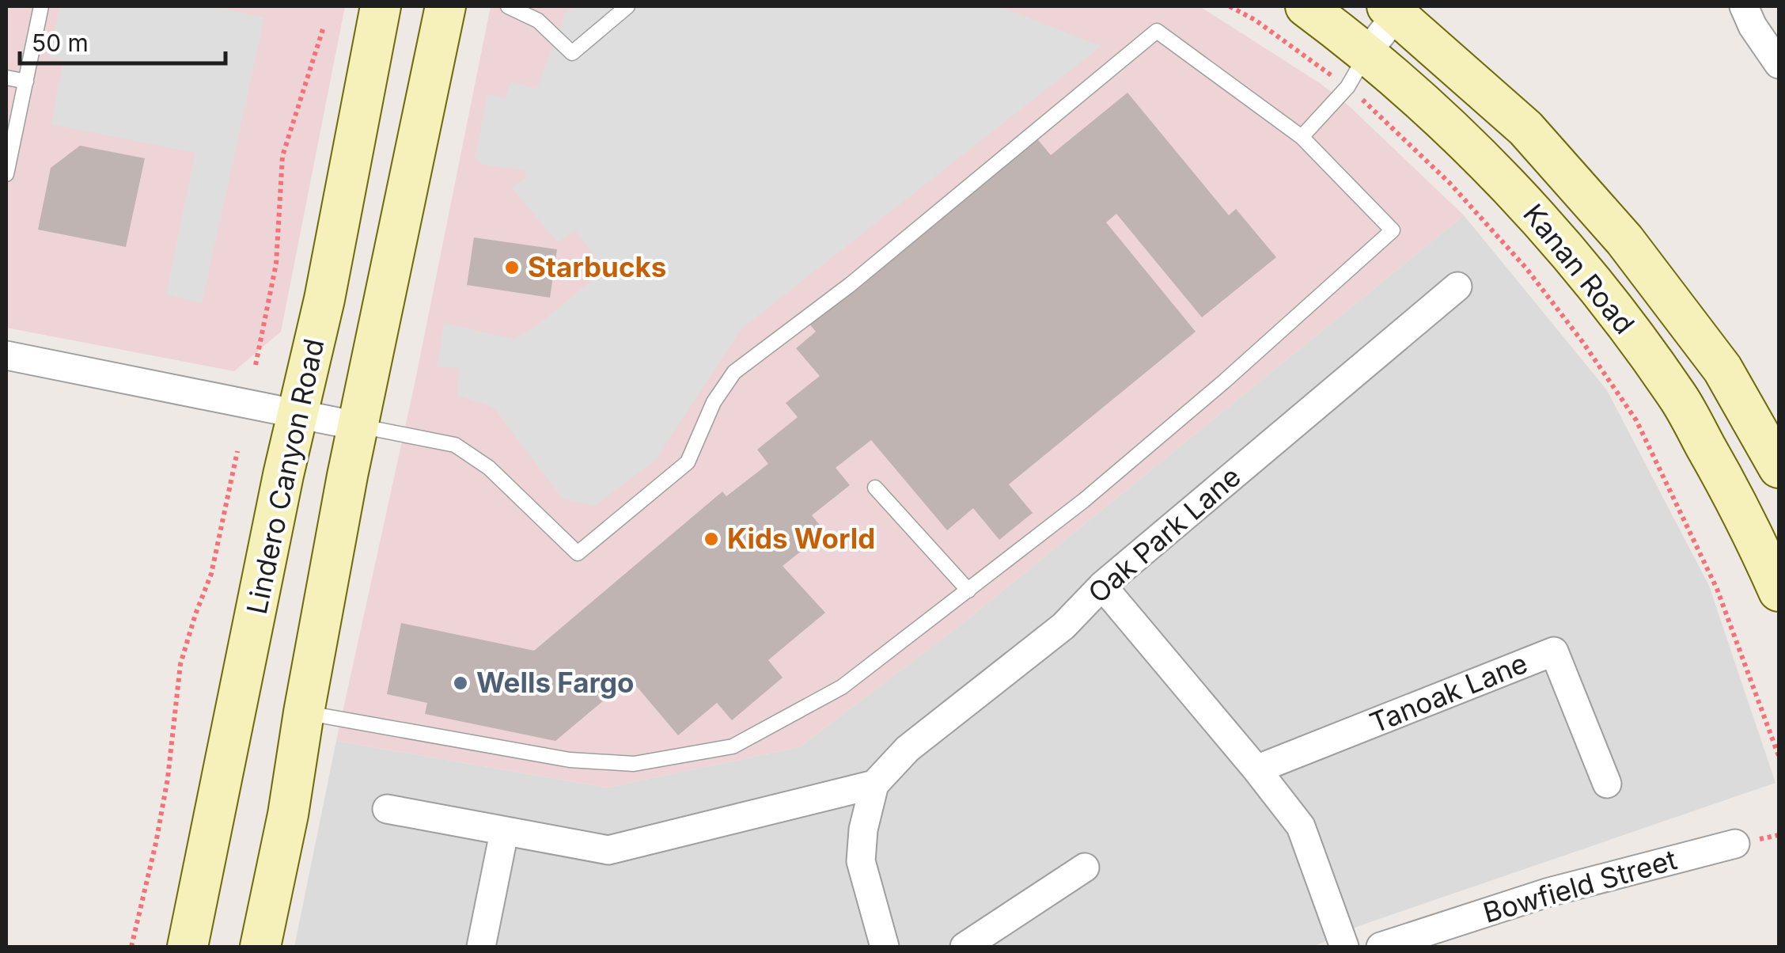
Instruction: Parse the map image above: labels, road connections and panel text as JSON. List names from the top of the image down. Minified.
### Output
{"streets":{"main road":["Kanan Road","Lindero Canyon Road"],"street":["Oak Park Lane","Tanoak Lane","Bowfield Street"]},"places":["Starbucks","Kids World","Wells Fargo"],"scale_bar":"50 m"}
